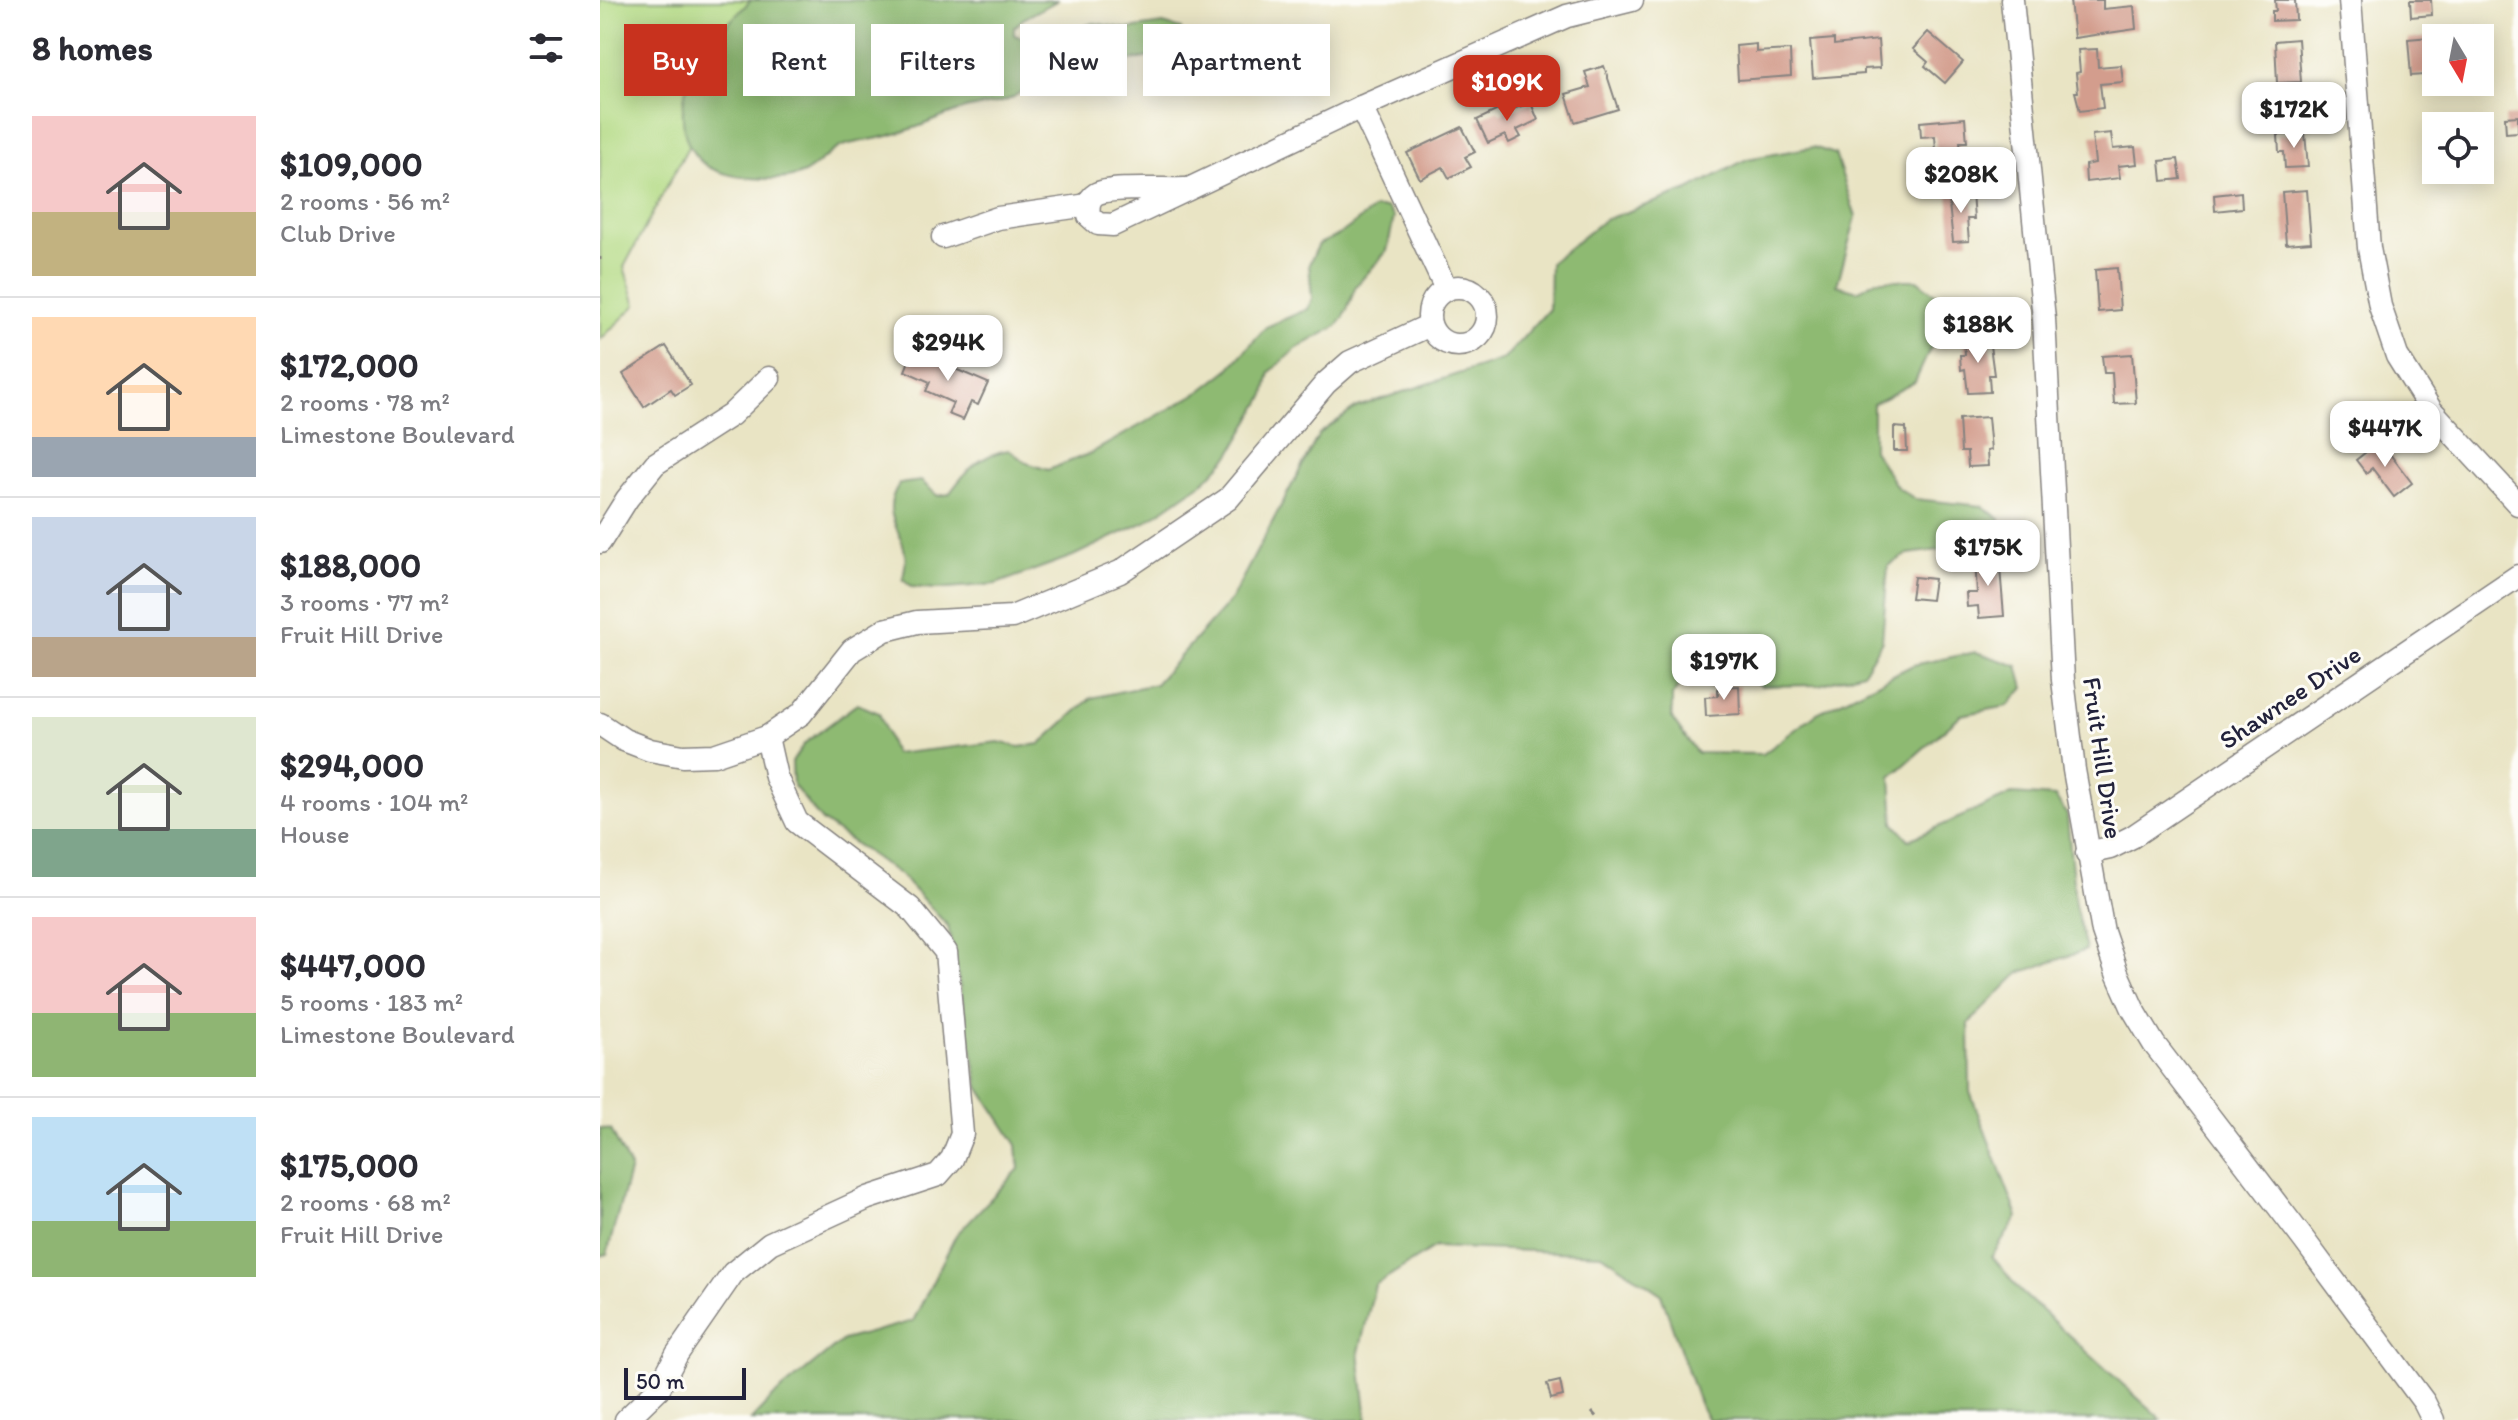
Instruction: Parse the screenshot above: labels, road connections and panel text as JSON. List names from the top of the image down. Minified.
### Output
{"streets":{"street":["Shawnee Drive","Fruit Hill Drive"]},"crossings":[["Shawnee Drive","Fruit Hill Drive"]],"scale_bar":"50 m","north":"bottom","page":{"heading":"8 homes","chip":["Buy","Rent","Filters","New","Apartment"],"price":["$109K","$172K","$208K","$188K","$294K","$447K","$175K","$197K"],"list":[{"name":"$109,000","note":"2 rooms · 56 m² · Club Drive"},{"name":"$172,000","note":"2 rooms · 78 m² · Limestone Boulevard"},{"name":"$188,000","note":"3 rooms · 77 m² · Fruit Hill Drive"},{"name":"$294,000","note":"4 rooms · 104 m² · House"},{"name":"$447,000","note":"5 rooms · 183 m² · Limestone Boulevard"},{"name":"$175,000","note":"2 rooms · 68 m² · Fruit Hill Drive"}],"scale":"50 m"}}
